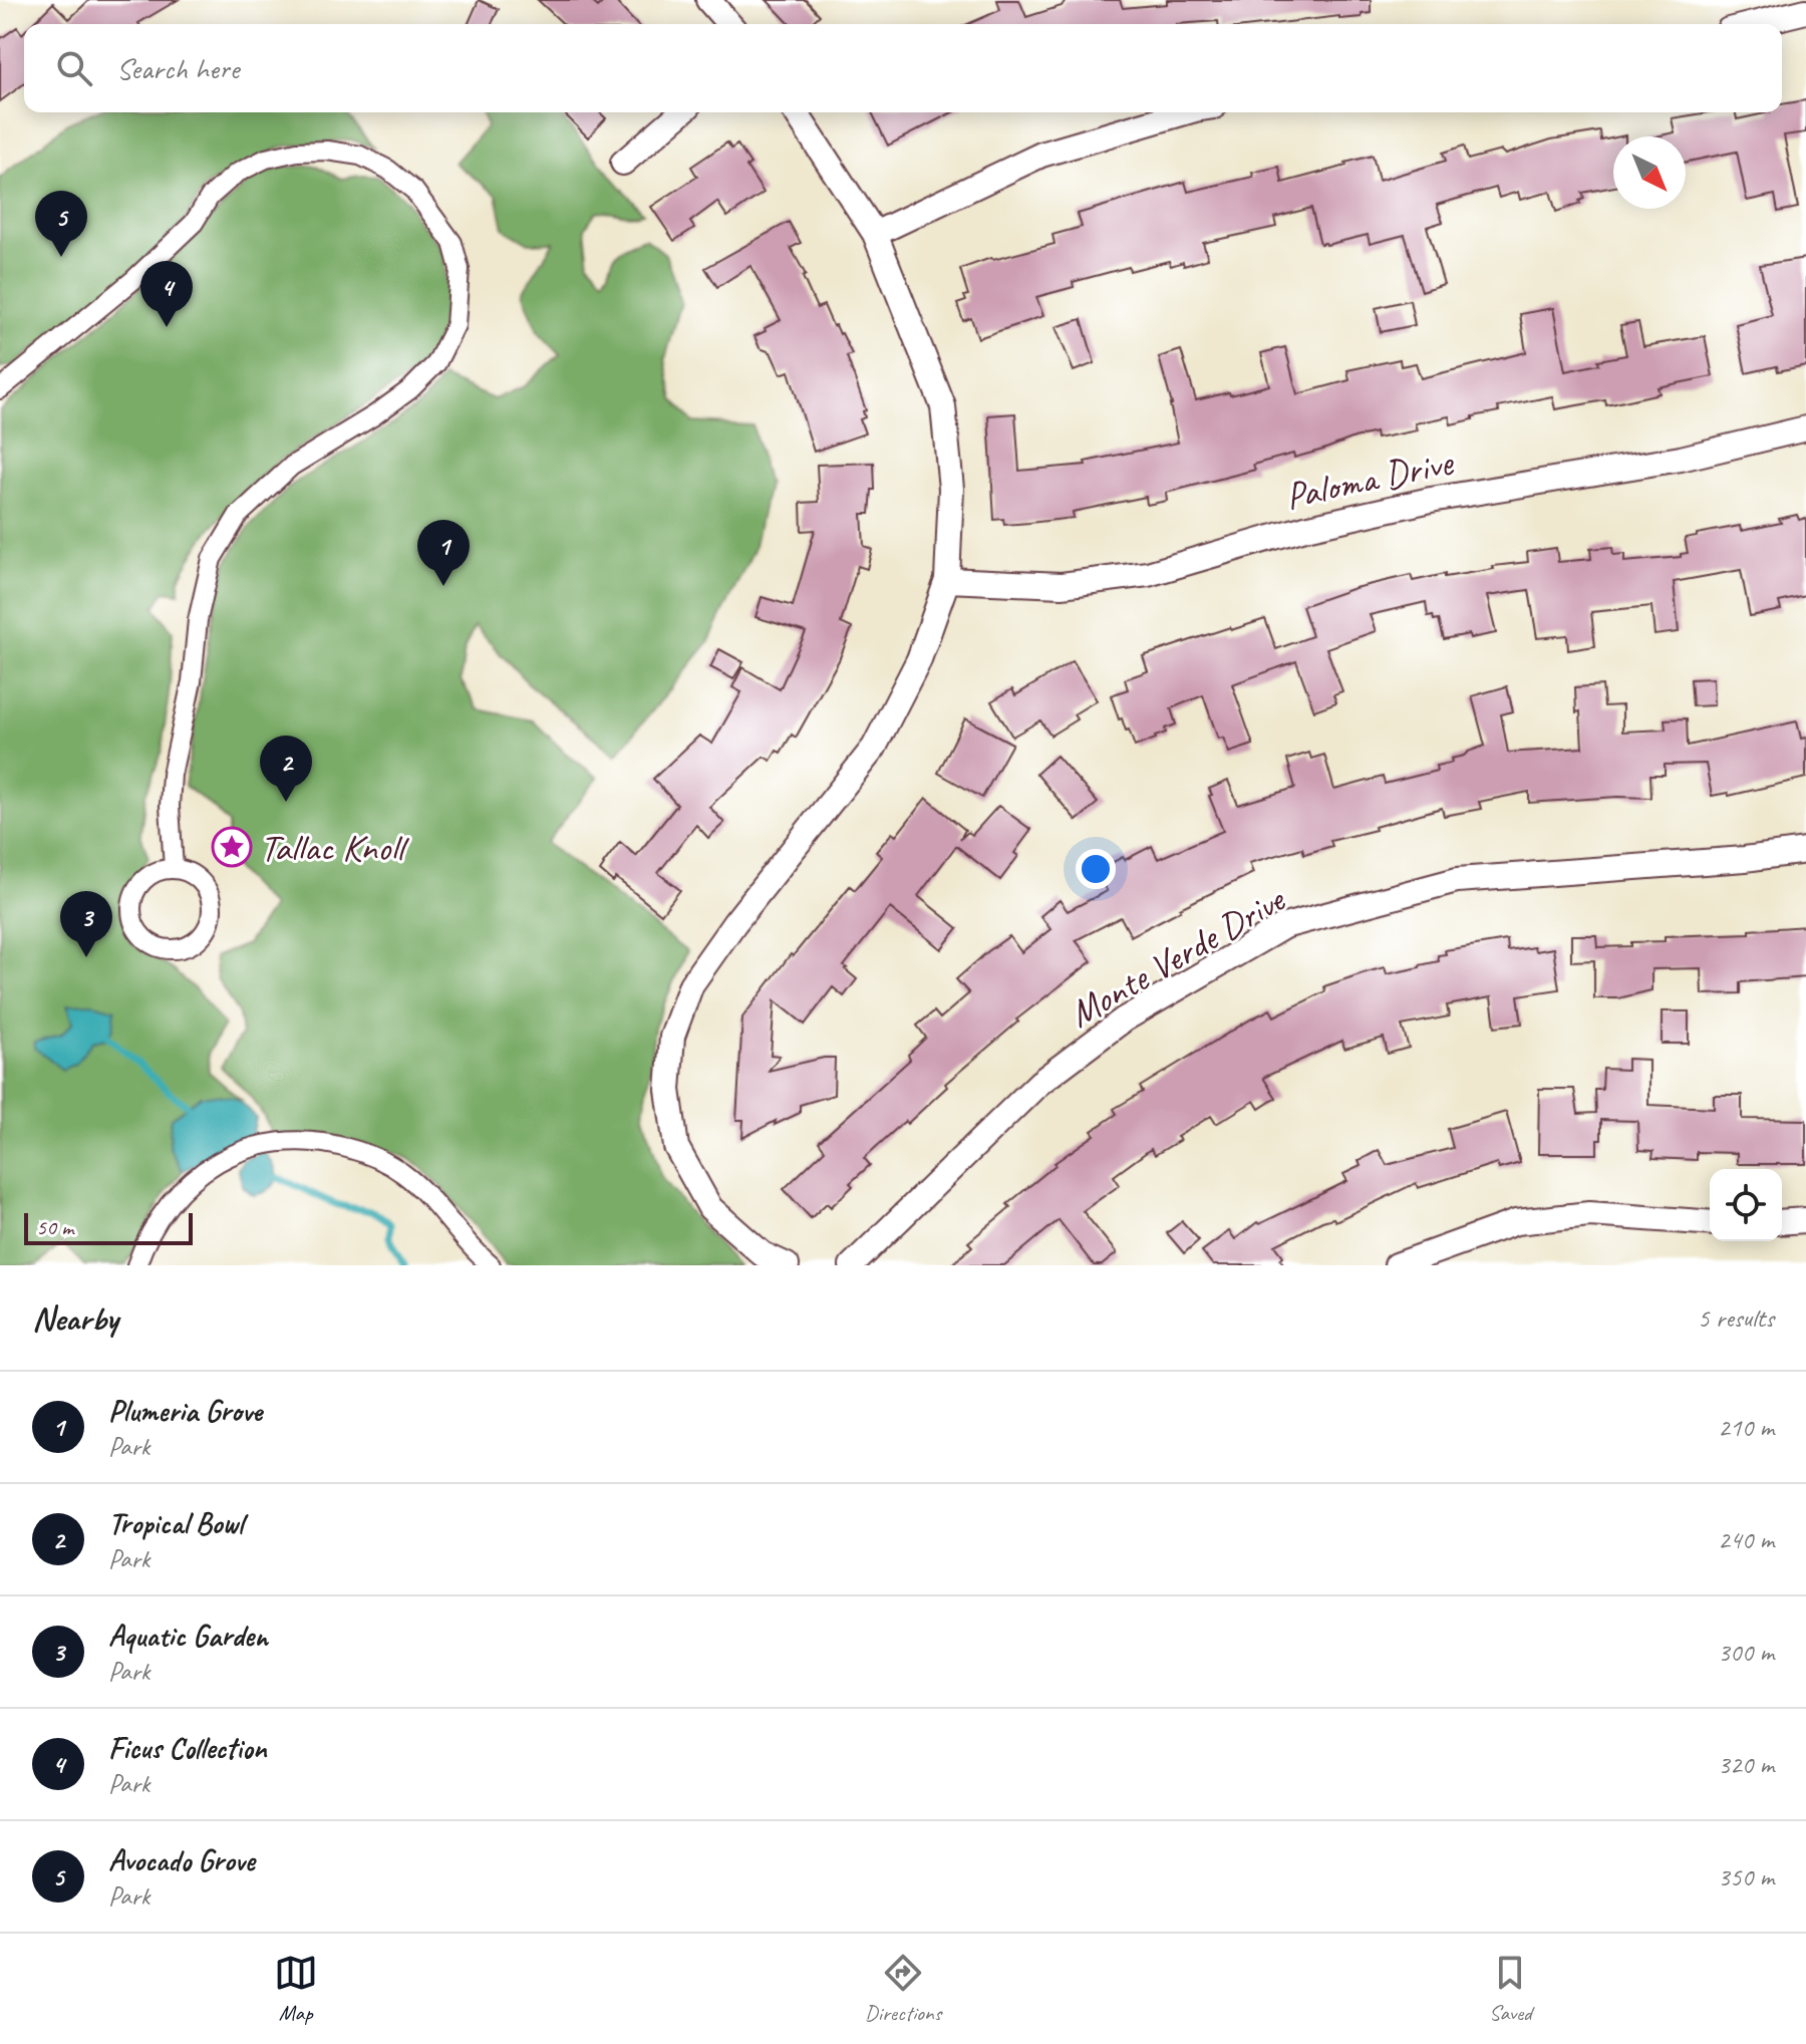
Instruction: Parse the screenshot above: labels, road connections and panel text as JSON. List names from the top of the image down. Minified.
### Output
{"streets":{"street":["Paloma Drive","Monte Verde Drive"]},"places":{"place":["Tallac Knoll"]},"scale_bar":"50 m","north":"bottom right","page":{"search":"Search here","pins":["5","4","1","2","3"],"scale":"50 m","heading":["Nearby","5 results"],"list":[{"mark":"1","name":"Plumeria Grove","note":"Park","value":"210 m"},{"mark":"2","name":"Tropical Bowl","note":"Park","value":"240 m"},{"mark":"3","name":"Aquatic Garden","note":"Park","value":"300 m"},{"mark":"4","name":"Ficus Collection","note":"Park","value":"320 m"},{"mark":"5","name":"Avocado Grove","note":"Park","value":"350 m"}],"nav":["Map","Directions","Saved"]}}
